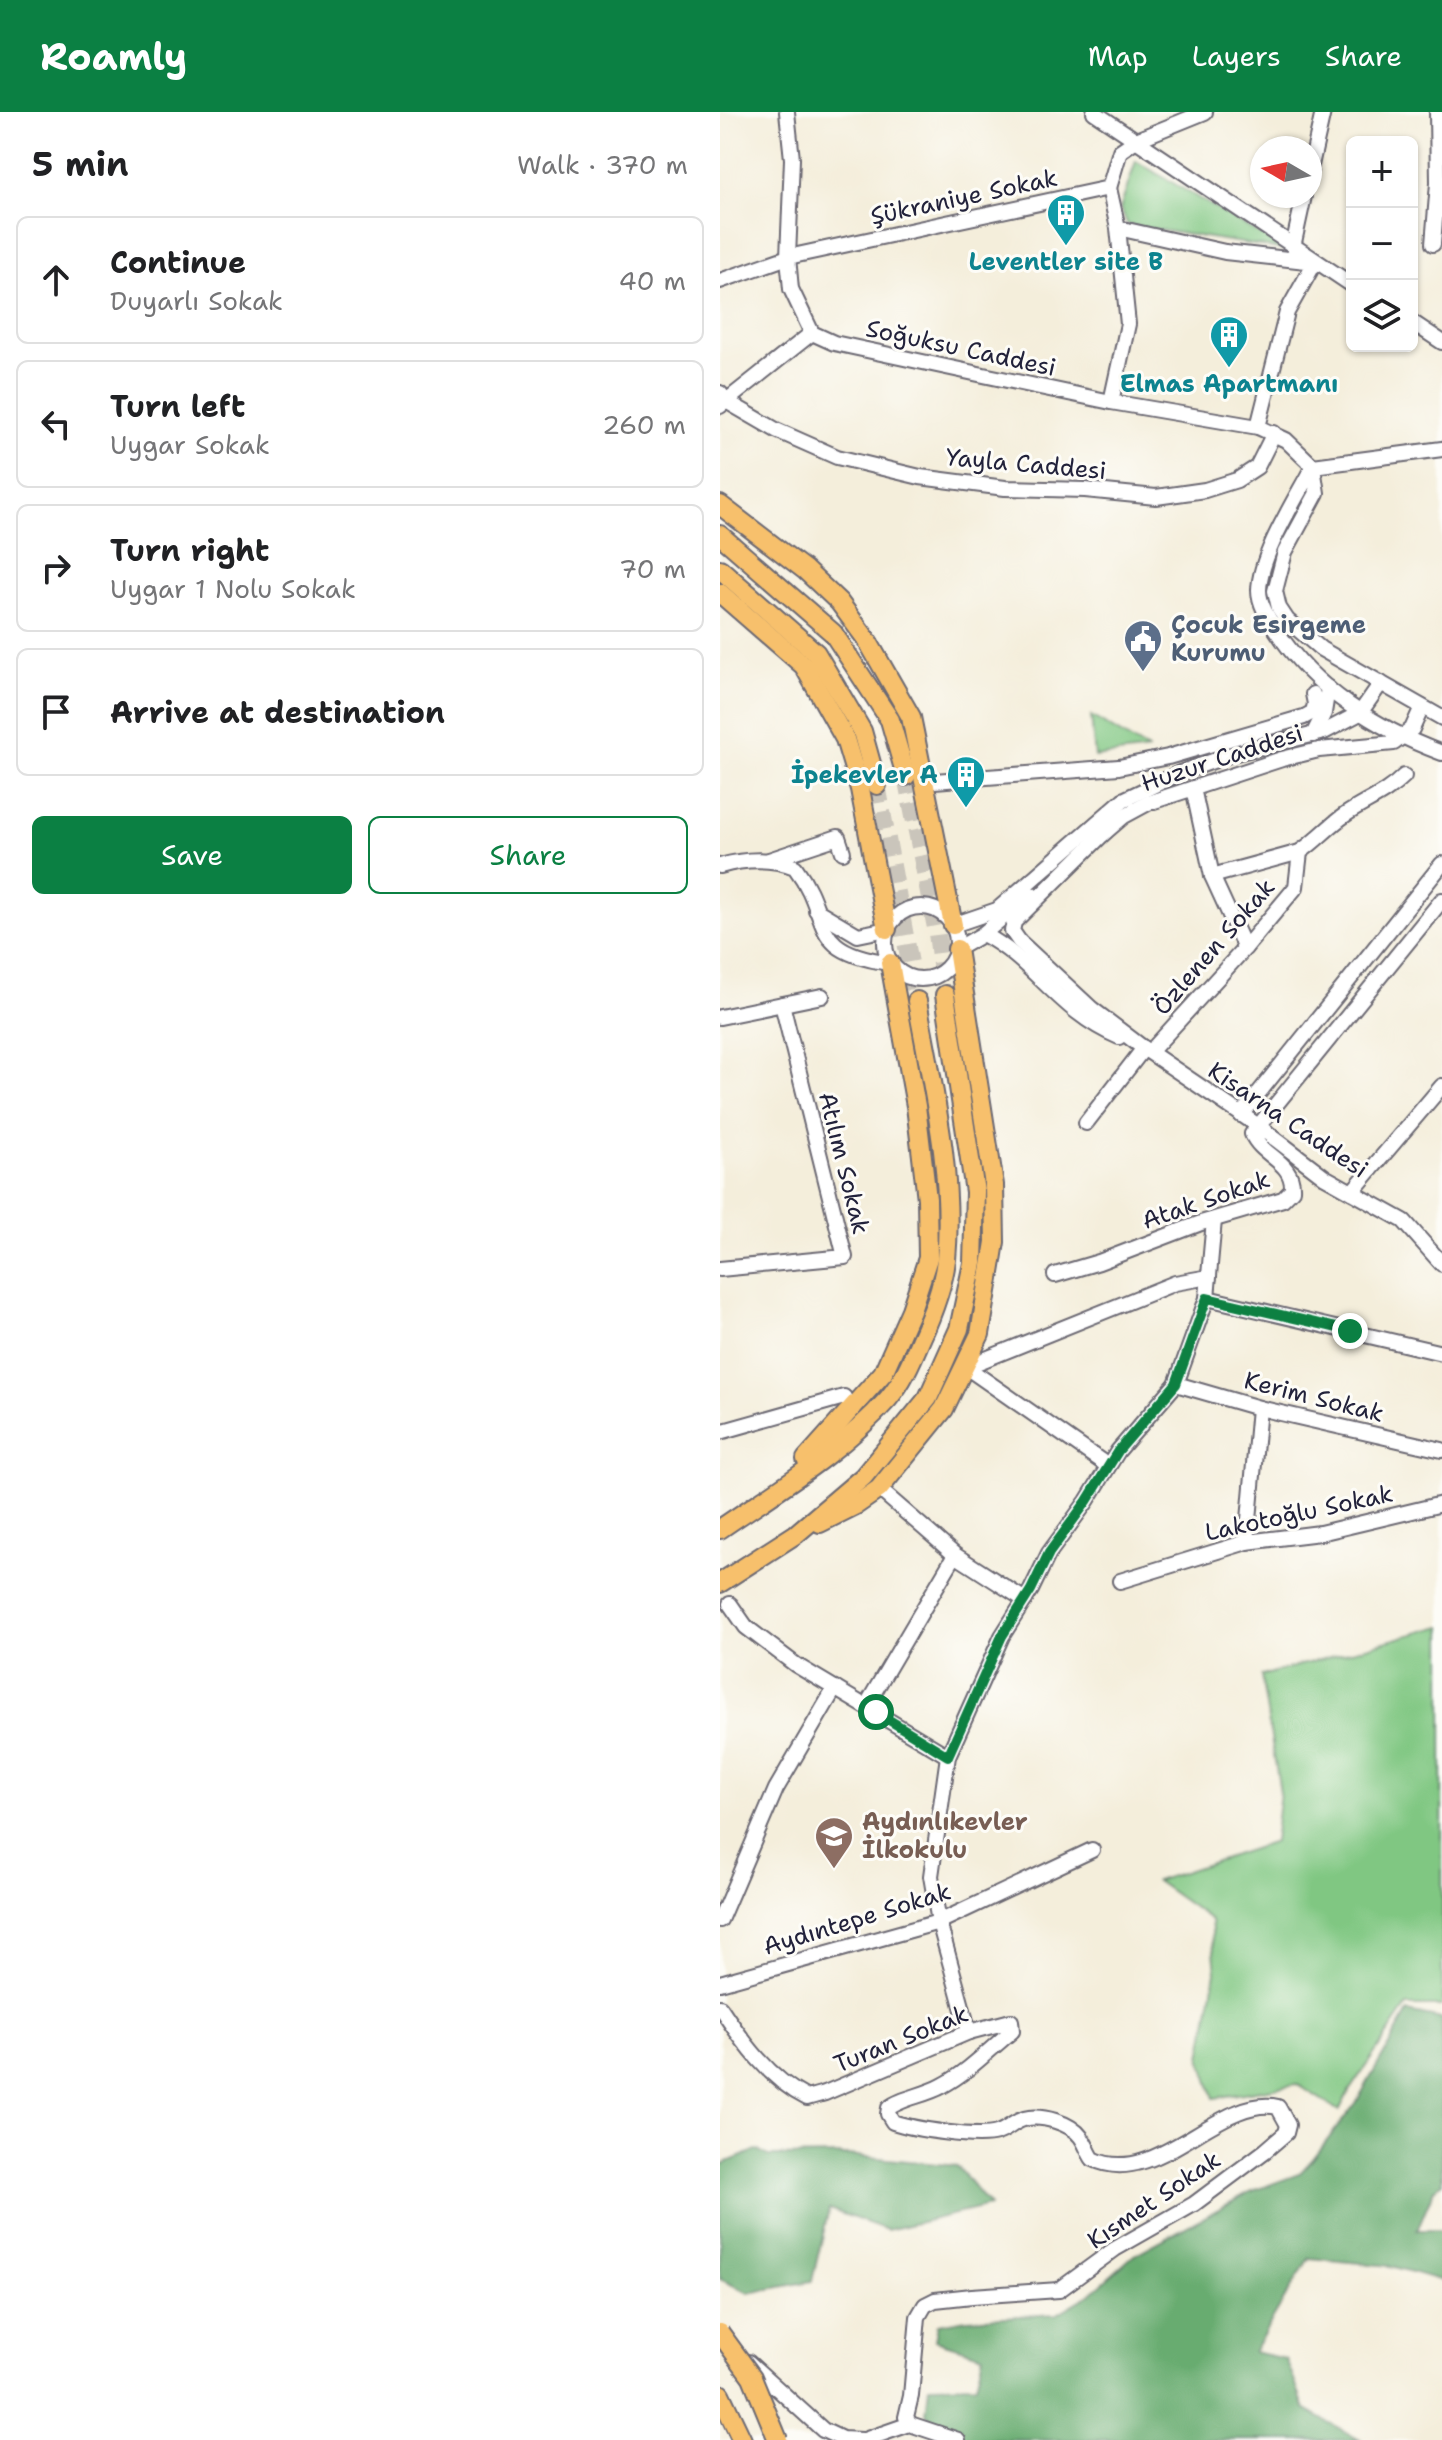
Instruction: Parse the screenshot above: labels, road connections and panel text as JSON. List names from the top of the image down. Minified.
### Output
{"streets":{"street":["Şükraniye Sokak","Soğuksu Caddesi","Yayla Caddesi","Huzur Caddesi","Özlenen Sokak","Kisarna Caddesi","Atılım Sokak","Atak Sokak","Kerim Sokak","Lakotoğlu Sokak","Aydıntepe Sokak","Turan Sokak","Kısmet Sokak"]},"crossings":[["Soğuksu Caddesi","Yayla Caddesi"],["Özlenen Sokak","Kisarna Caddesi"],["Kisarna Caddesi","Atak Sokak"],["Turan Sokak","Kısmet Sokak"]],"places":{"building":["Leventler site B","Elmas Apartmanı","İpekevler A"],"public building":["Çocuk Esirgeme Kurumu"],"school or university":["Aydınlıkevler İlkokulu"]},"north":"left","page":{"header":"Roamly","nav":["Map","Layers","Share"],"heading":["5 min","Walk · 370 m"],"map_buttons":["+","−"],"list":[["Continue","Duyarlı Sokak","40 m"],["Turn left","Uygar Sokak","260 m"],["Turn right","Uygar 1 Nolu Sokak","70 m"],"Arrive at destination"],"buttons":["Save","Share"]}}
